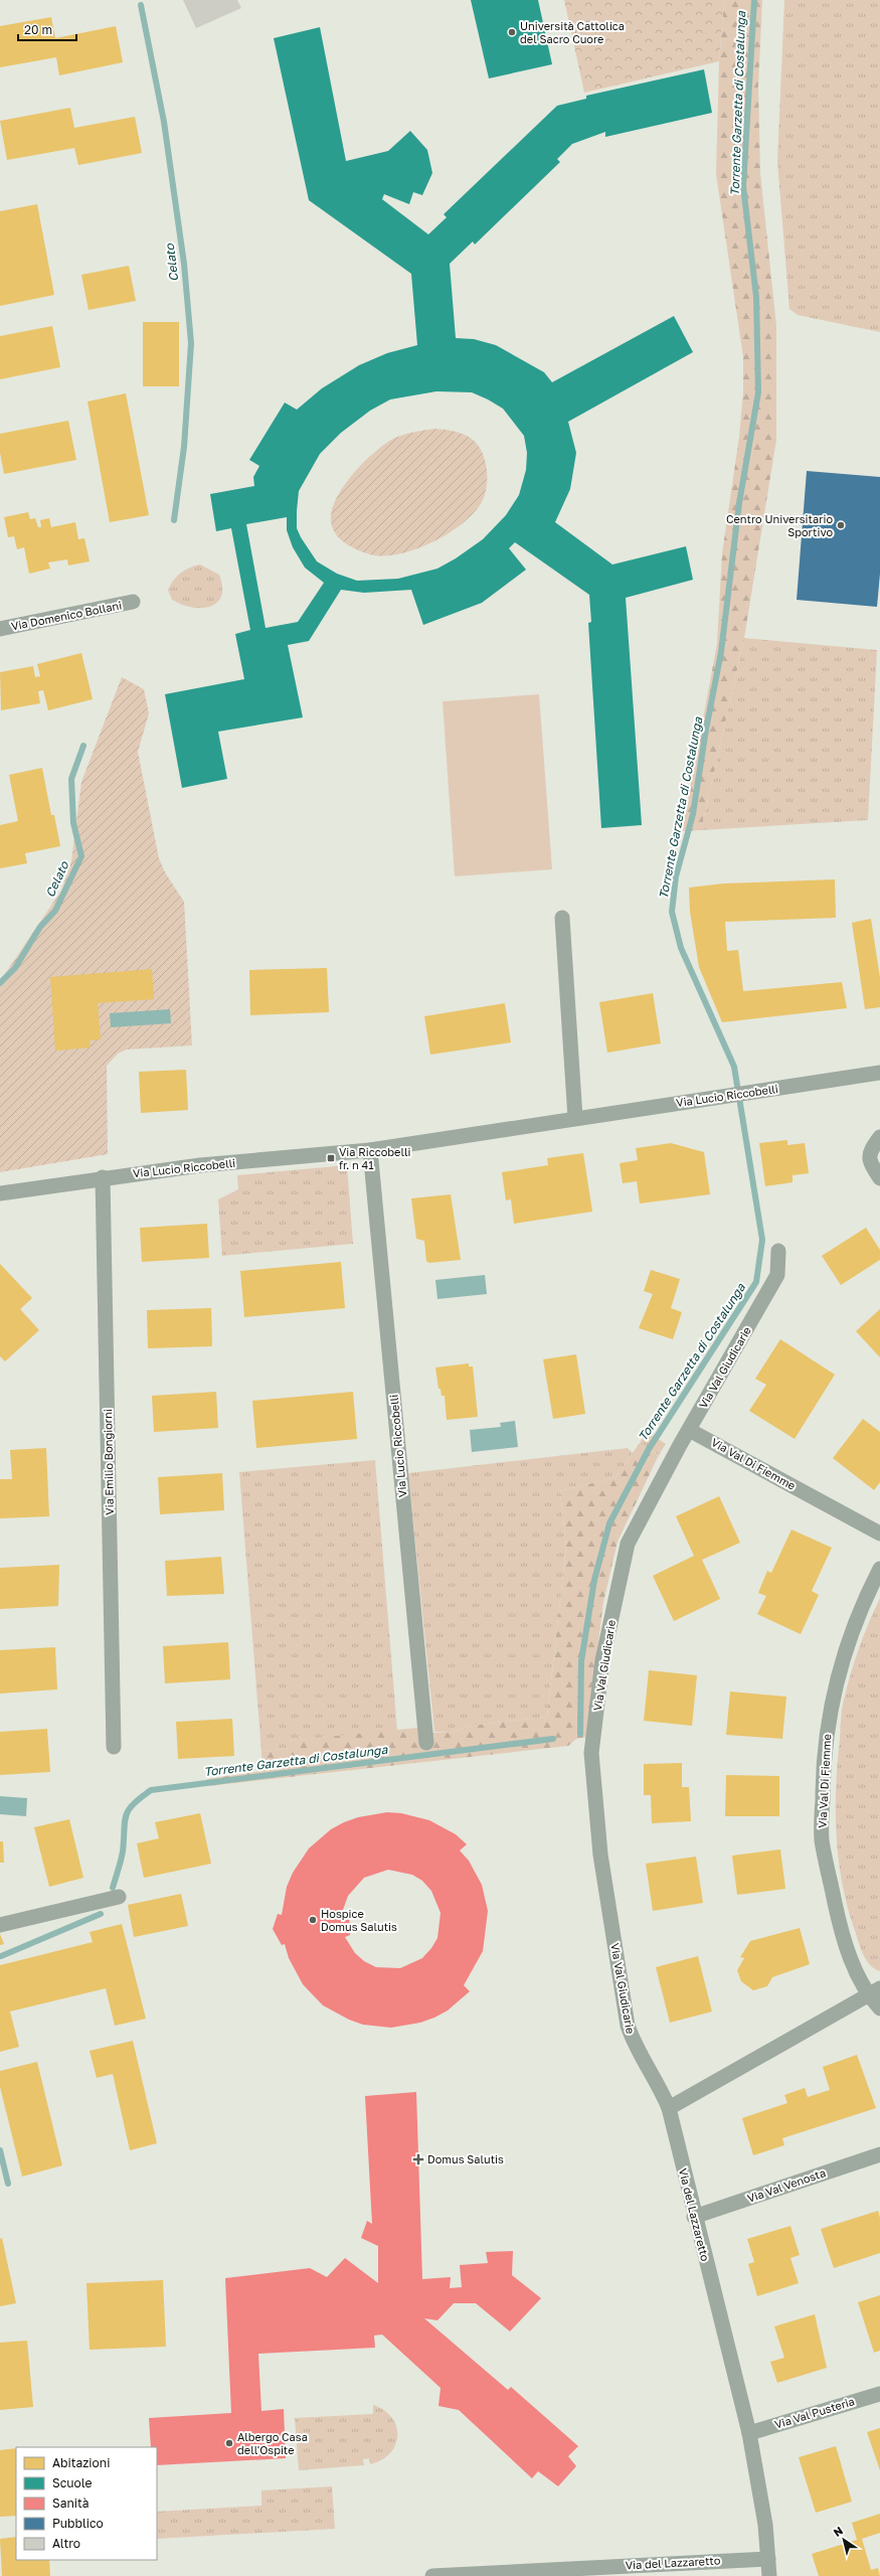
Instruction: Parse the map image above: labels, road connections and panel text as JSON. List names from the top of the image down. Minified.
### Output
{"streets":{"street":["Via Domenico Bollani","Via Lucio Riccobelli","Via Val Giudicarie","Via Emilio Bongiorni","Via Val Di Fiemme","Via Val Venosta","Via del Lazzaretto","Via Val Pusteria"]},"crossings":[["Via Lucio Riccobelli","Via Emilio Bongiorni"],["Via Val Giudicarie","Via Val Di Fiemme"],["Via Val Giudicarie","Via del Lazzaretto"],["Via Val Venosta","Via del Lazzaretto"],["Via del Lazzaretto","Via Val Pusteria"]],"water":["Torrente Garzetta di Costalunga","Celato"],"places":{"other":["Università Cattolica del Sacro Cuore","Centro Universitario Sportivo","Hospice Domus Salutis","Albergo Casa dell'Ospite"],"transit":["Via Riccobelli fr. n 41"],"health":["Domus Salutis"]},"legend":["Abitazioni","Scuole","Sanità","Pubblico","Altro"],"scale_bar":"20 m","north":"top left"}
